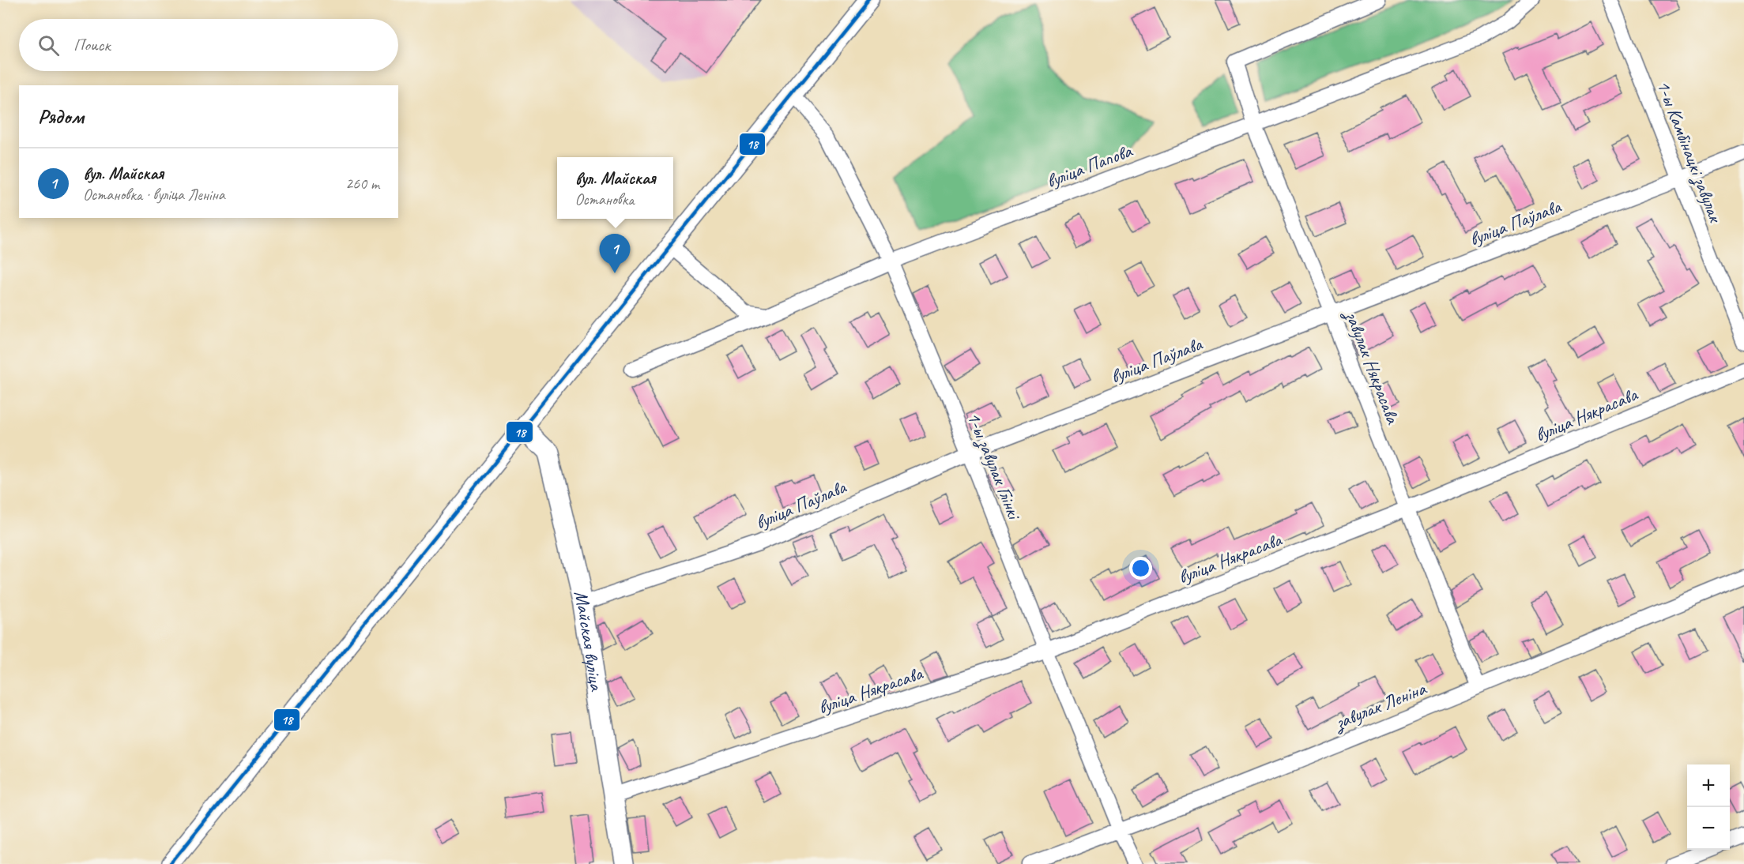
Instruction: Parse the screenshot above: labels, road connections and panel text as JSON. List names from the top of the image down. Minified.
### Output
{"streets":{"main road":["Майская вуліца"],"street":["1-ы Камбінацкі завулак","вуліца Папова","вуліца Паўлава","завулак Някрасава","вуліца Някрасава","1-ы завулак Глінкі","завулак Леніна"]},"crossings":[["1-ы Камбінацкі завулак","вуліца Паўлава"],["вуліца Папова","завулак Някрасава"],["вуліца Папова","1-ы завулак Глінкі"],["вуліца Паўлава","завулак Някрасава"],["вуліца Паўлава","1-ы завулак Глінкі"],["вуліца Паўлава","Майская вуліца"],["завулак Някрасава","вуліца Някрасава"],["завулак Някрасава","завулак Леніна"],["вуліца Някрасава","1-ы завулак Глінкі"],["вуліца Някрасава","Майская вуліца"],["1-ы завулак Глінкі","завулак Леніна"]],"lines":["transit line 18"],"page":{"search":"Поиск","heading":"Рядом","list":[{"mark":"1","name":"вул. Майская","note":"Остановка · вуліца Леніна","value":"260 m"}],"popup":["вул. Майская","Остановка"],"pins":"1","map_buttons":["+","−"]}}
